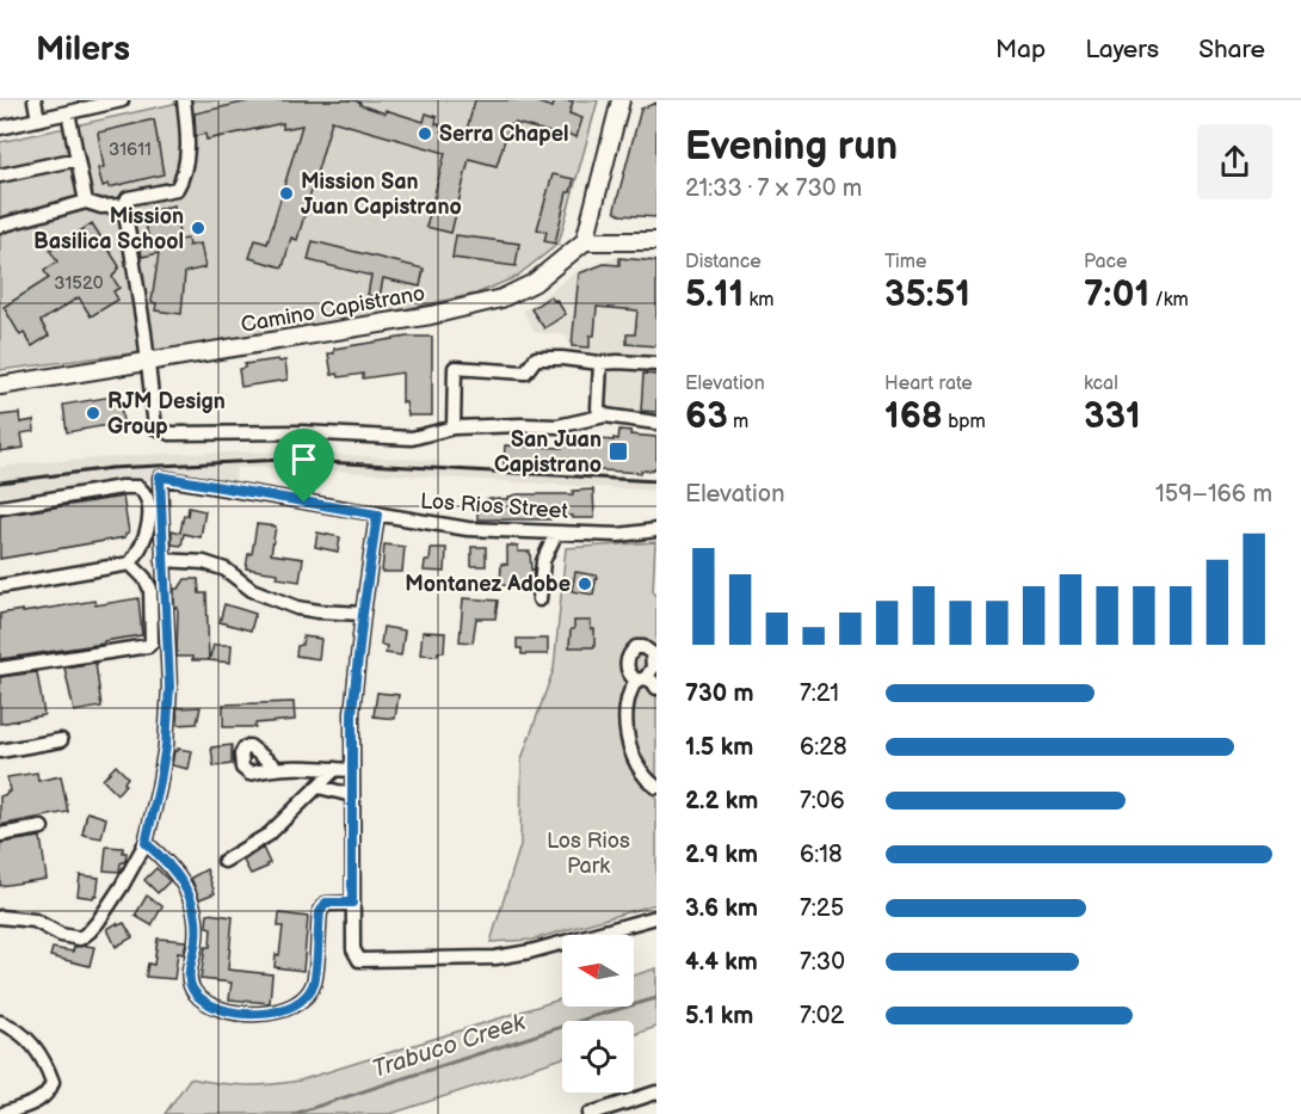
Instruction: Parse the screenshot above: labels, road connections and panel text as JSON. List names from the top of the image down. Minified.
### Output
{"streets":{"main road":["Camino Capistrano"],"street":["Los Rios Street"]},"water":["Trabuco Creek"],"parks":["Los Rios Park"],"places":{"other":["Serra Chapel","Mission San Juan Capistrano","Mission Basilica School","RJM Design Group","Montanez Adobe"],"transit":["San Juan Capistrano"]},"house_numbers":["31611","31520"],"north":"left","page":{"header":"Milers","nav":["Map","Layers","Share"],"heading":["Evening run","21:33 · 7 × 730 m"],"stats":[["Distance","5.11 km"],["Time","35:51"],["Pace","7:01 /km"],["Elevation","63 m"],["Heart rate","168 bpm"],["kcal","331"]],"chart":["Elevation","159–166 m"],"list":[{"name":"730 m","note":"7:21"},{"name":"1.5 km","note":"6:28"},{"name":"2.2 km","note":"7:06"},{"name":"2.9 km","note":"6:18"},{"name":"3.6 km","note":"7:25"},{"name":"4.4 km","note":"7:30"},{"name":"5.1 km","note":"7:02"}]}}
